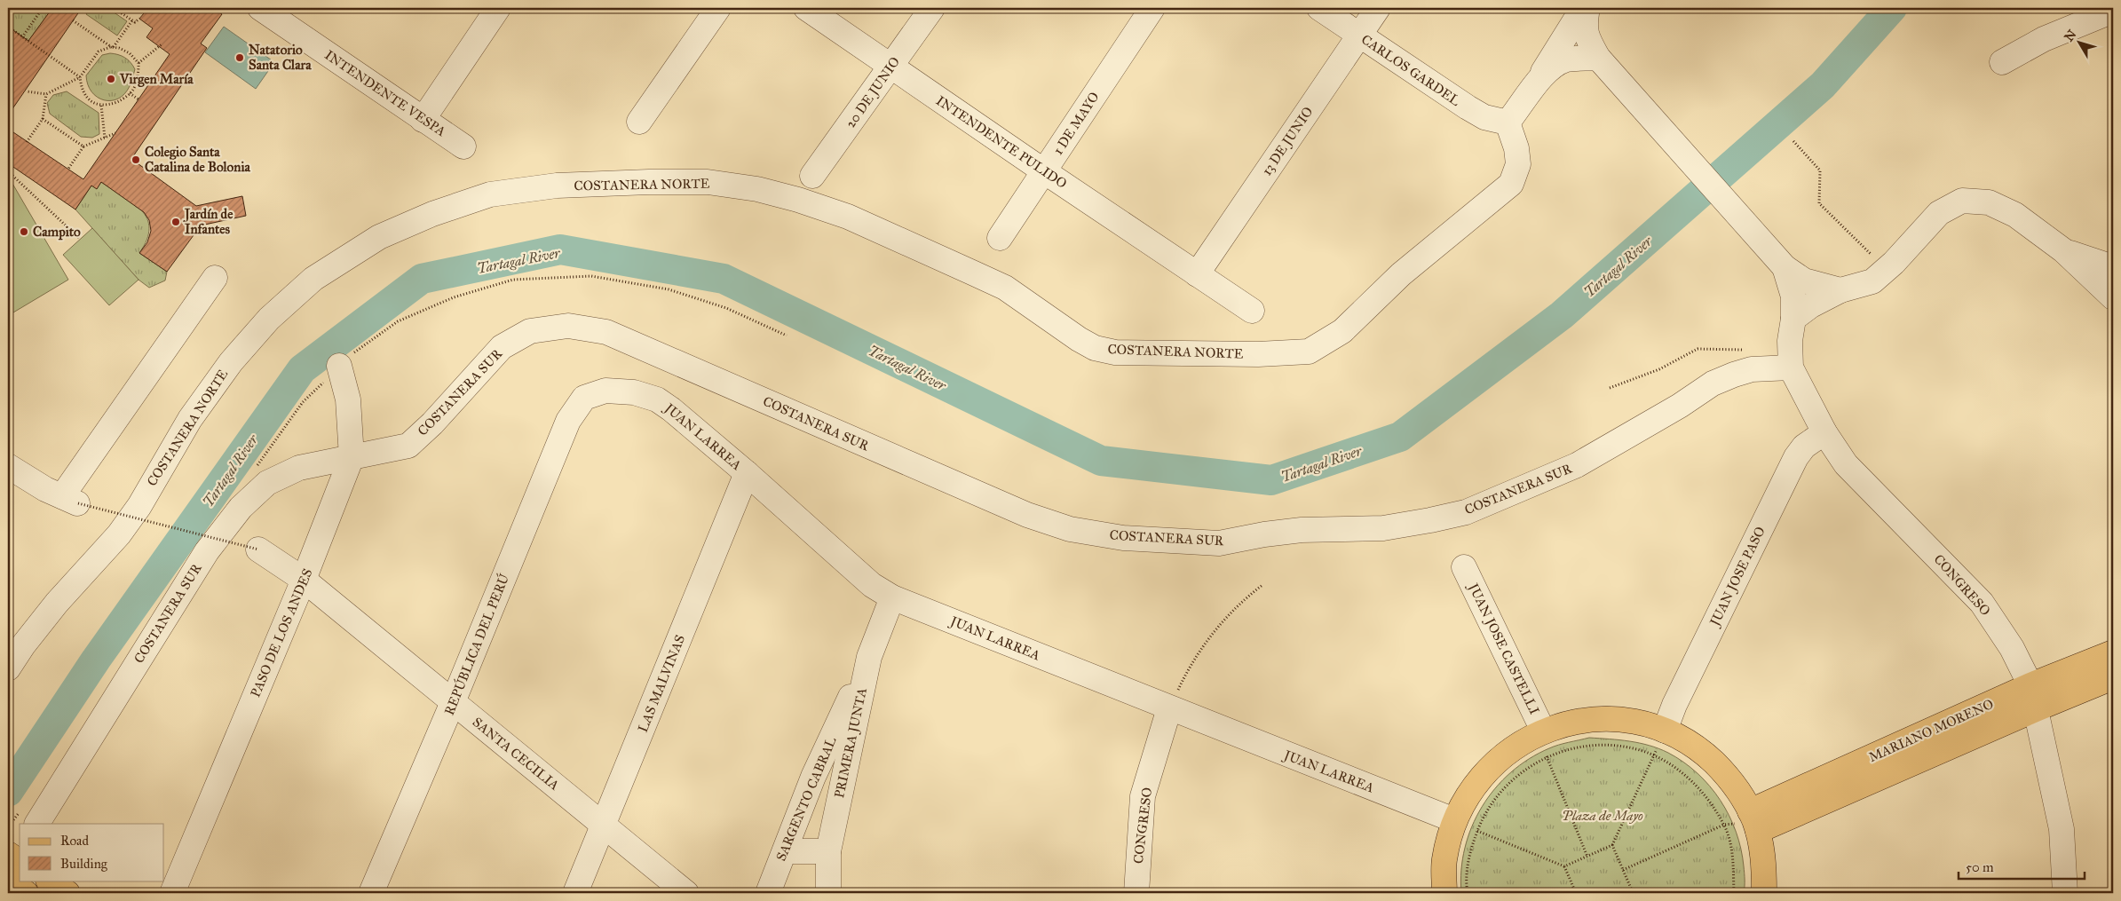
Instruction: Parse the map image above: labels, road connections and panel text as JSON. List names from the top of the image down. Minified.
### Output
{"streets":{"main road":["MARIANO MORENO"],"street":["CARLOS GARDEL","20 DE JUNIO","INTENDENTE VESPA","1 DE MAYO","13 DE JUNIO","INTENDENTE PULIDO","COSTANERA NORTE","COSTANERA SUR","JUAN LARREA","JUAN JOSE PASO","CONGRESO","PASO DE LOS ANDES","REPÚBLICA DEL PERÚ","JUAN JOSE CASTELLI","LAS MALVINAS","PRIMERA JUNTA","SANTA CECILIA","SARGENTO CABRAL"]},"crossings":[["CARLOS GARDEL","13 DE JUNIO"],["CARLOS GARDEL","COSTANERA NORTE"],["20 DE JUNIO","INTENDENTE PULIDO"],["1 DE MAYO","INTENDENTE PULIDO"],["13 DE JUNIO","INTENDENTE PULIDO"],["COSTANERA SUR","CONGRESO"],["COSTANERA SUR","PASO DE LOS ANDES"],["JUAN LARREA","CONGRESO"],["JUAN LARREA","REPÚBLICA DEL PERÚ"],["JUAN LARREA","LAS MALVINAS"],["JUAN LARREA","PRIMERA JUNTA"],["JUAN JOSE PASO","CONGRESO"],["CONGRESO","MARIANO MORENO"],["PASO DE LOS ANDES","SANTA CECILIA"],["REPÚBLICA DEL PERÚ","SANTA CECILIA"],["LAS MALVINAS","SANTA CECILIA"],["PRIMERA JUNTA","SARGENTO CABRAL"]],"water":["Tartagal River"],"parks":["Plaza de Mayo"],"places":["Natatorio Santa Clara","Virgen María","Colegio Santa Catalina de Bolonia","Jardín de Infantes","Campito"],"legend":["Road","Building"],"scale_bar":"50 m","north":"top left"}
